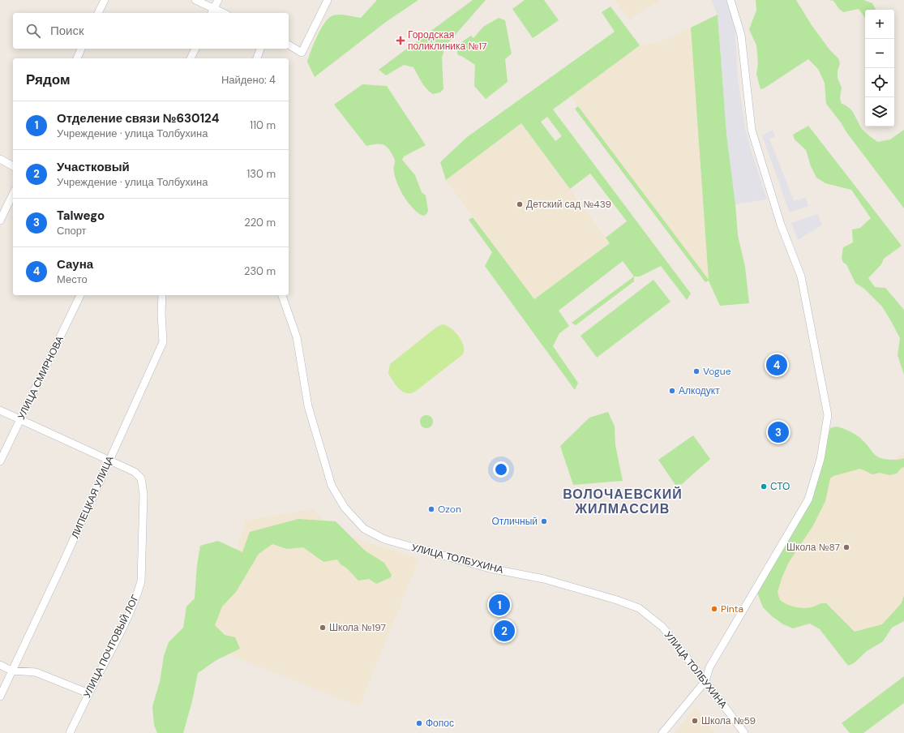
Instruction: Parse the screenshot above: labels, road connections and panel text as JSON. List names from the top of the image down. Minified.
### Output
{"streets":{"street":["УЛИЦА СМИРНОВА","ЛИПЕЦКАЯ УЛИЦА","УЛИЦА ТОЛБУХИНА","УЛИЦА ПОЧТОВЫЙ ЛОГ"]},"crossings":[["ЛИПЕЦКАЯ УЛИЦА","УЛИЦА ПОЧТОВЫЙ ЛОГ"]],"districts":["ВОЛОЧАЕВСКИЙ ЖИЛМАССИВ"],"places":{"health":["Городская поликлиника №17"],"other":["Детский сад №439","Vogue","Алкодукт","СТО","Ozon","Отличный","Школа №87","Pinta","Школа №197","Школа №59","Фопос"]},"page":{"map_buttons":["+","−"],"search":"Поиск","heading":["Рядом","Найдено: 4"],"list":[{"mark":"1","name":"Отделение связи №630124","note":"Учреждение · улица Толбухина","value":"110 m"},{"mark":"2","name":"Участковый","note":"Учреждение · улица Толбухина","value":"130 m"},{"mark":"3","name":"Talwego","note":"Спорт","value":"220 m"},{"mark":"4","name":"Сауна","note":"Место","value":"230 m"}],"pins":["4","3","1","2"]}}
